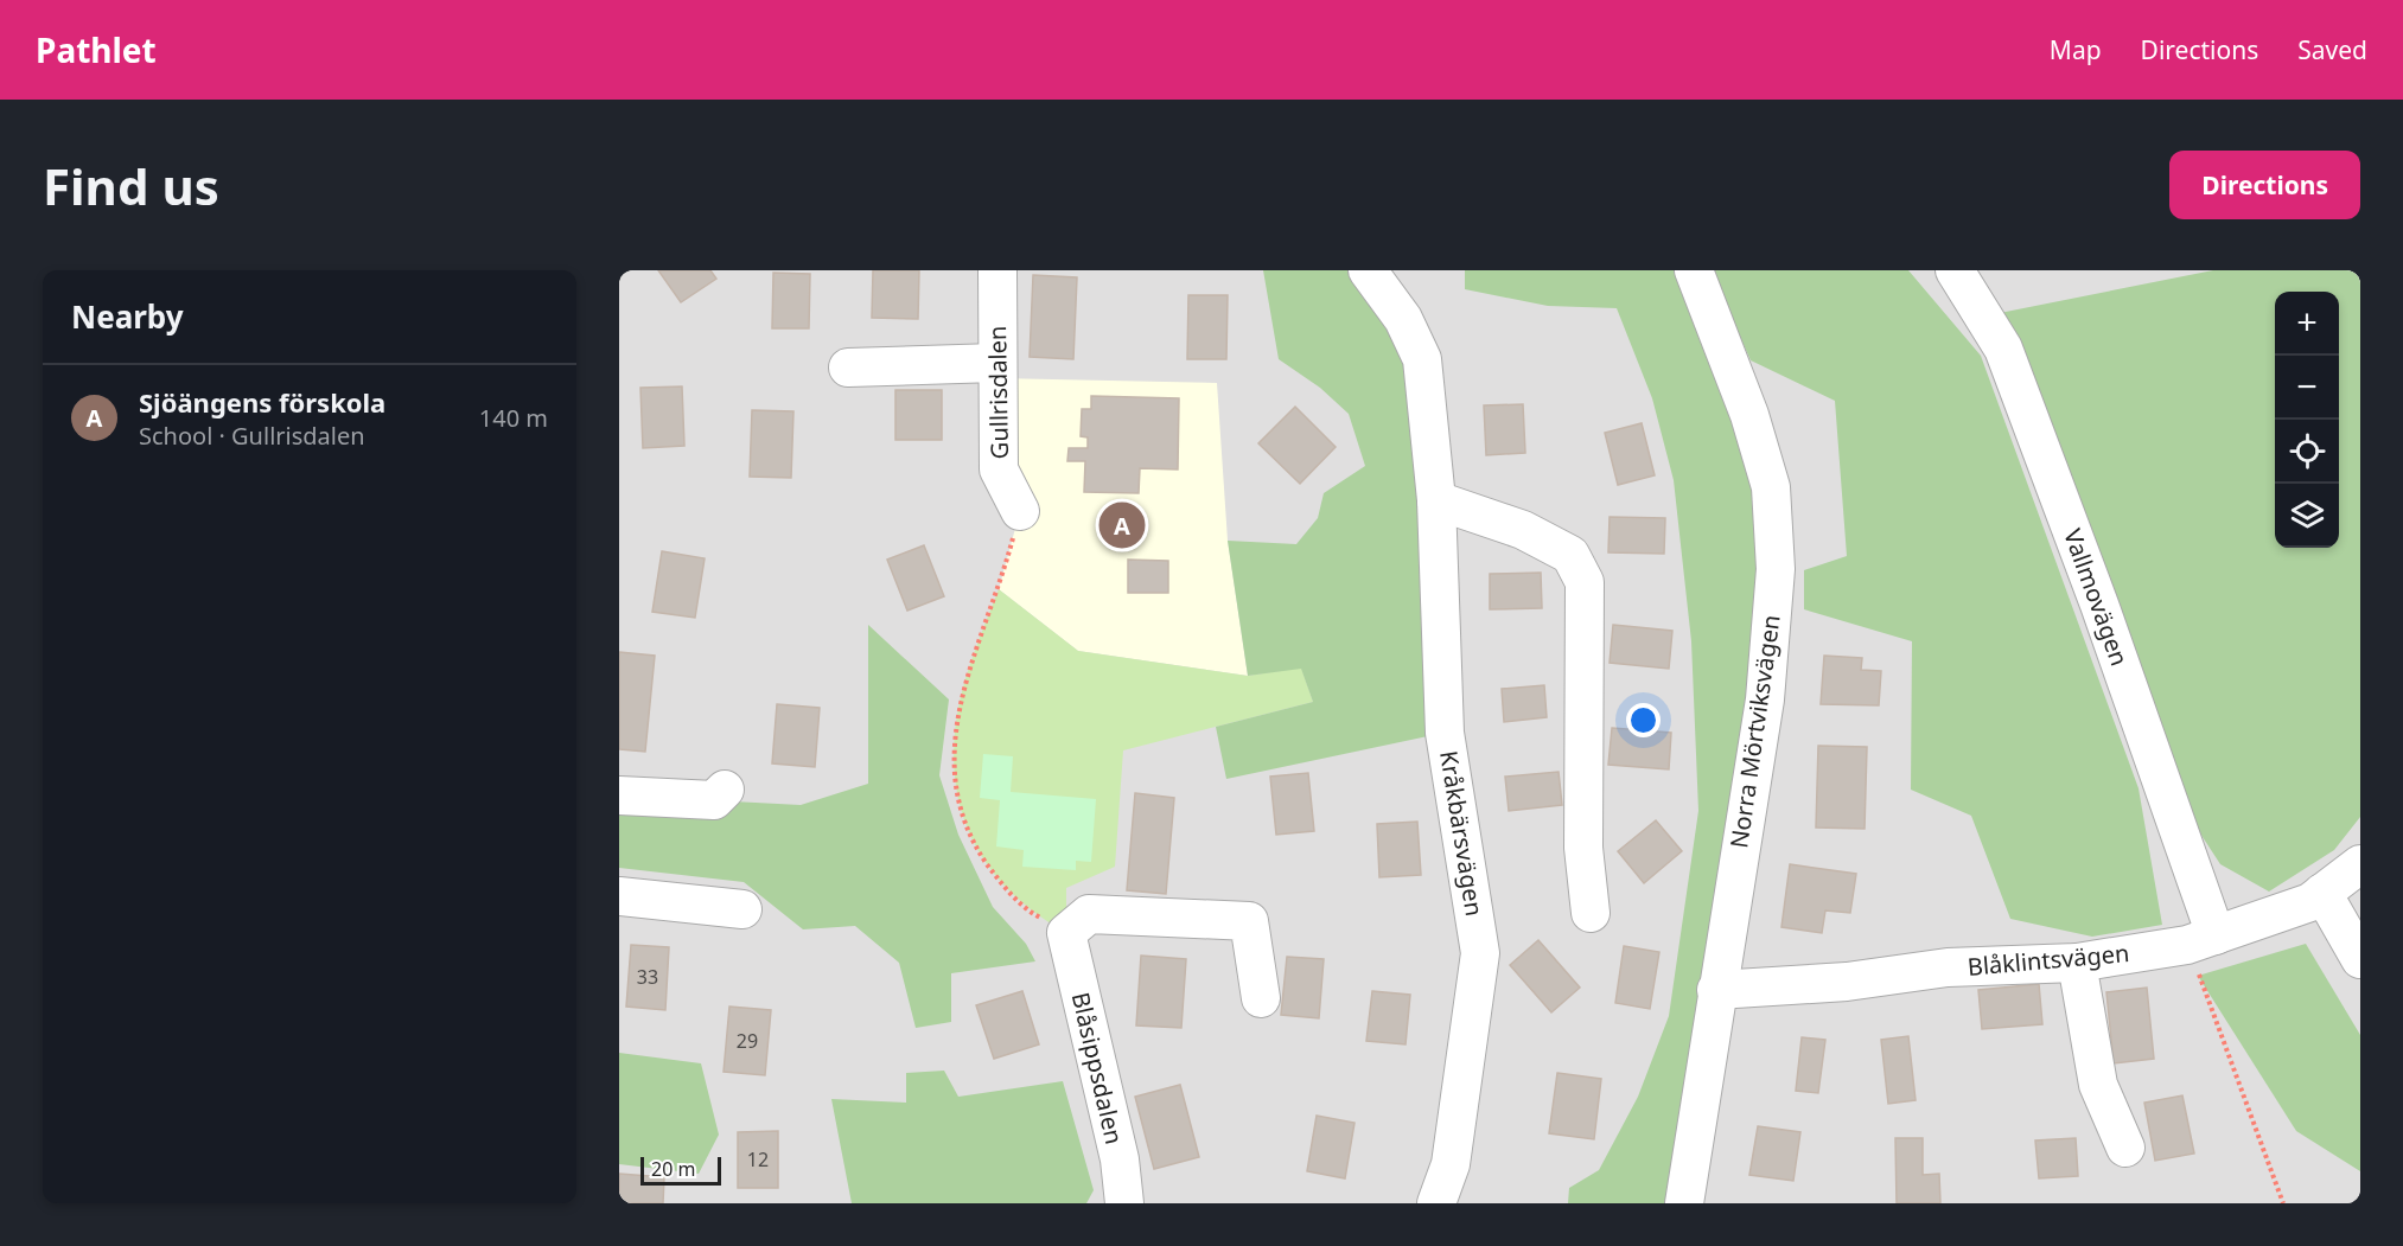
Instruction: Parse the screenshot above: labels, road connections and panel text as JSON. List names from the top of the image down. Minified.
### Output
{"streets":{"street":["Gullrisdalen","Vallmovägen","Norra Mörtviksvägen","Kråkbärsvägen","Blåklintsvägen","Blåsippsdalen"]},"crossings":[["Vallmovägen","Blåklintsvägen"],["Norra Mörtviksvägen","Blåklintsvägen"]],"house_numbers":["33","29","12"],"scale_bar":"20 m","page":{"header":"Pathlet","nav":["Map","Directions","Saved"],"buttons":"Directions","title":"Find us","heading":"Nearby","map_buttons":["+","−"],"list":[{"mark":"A","name":"Sjöängens förskola","note":"School · Gullrisdalen","value":"140 m"}],"pins":"A","scale":"20 m"}}
